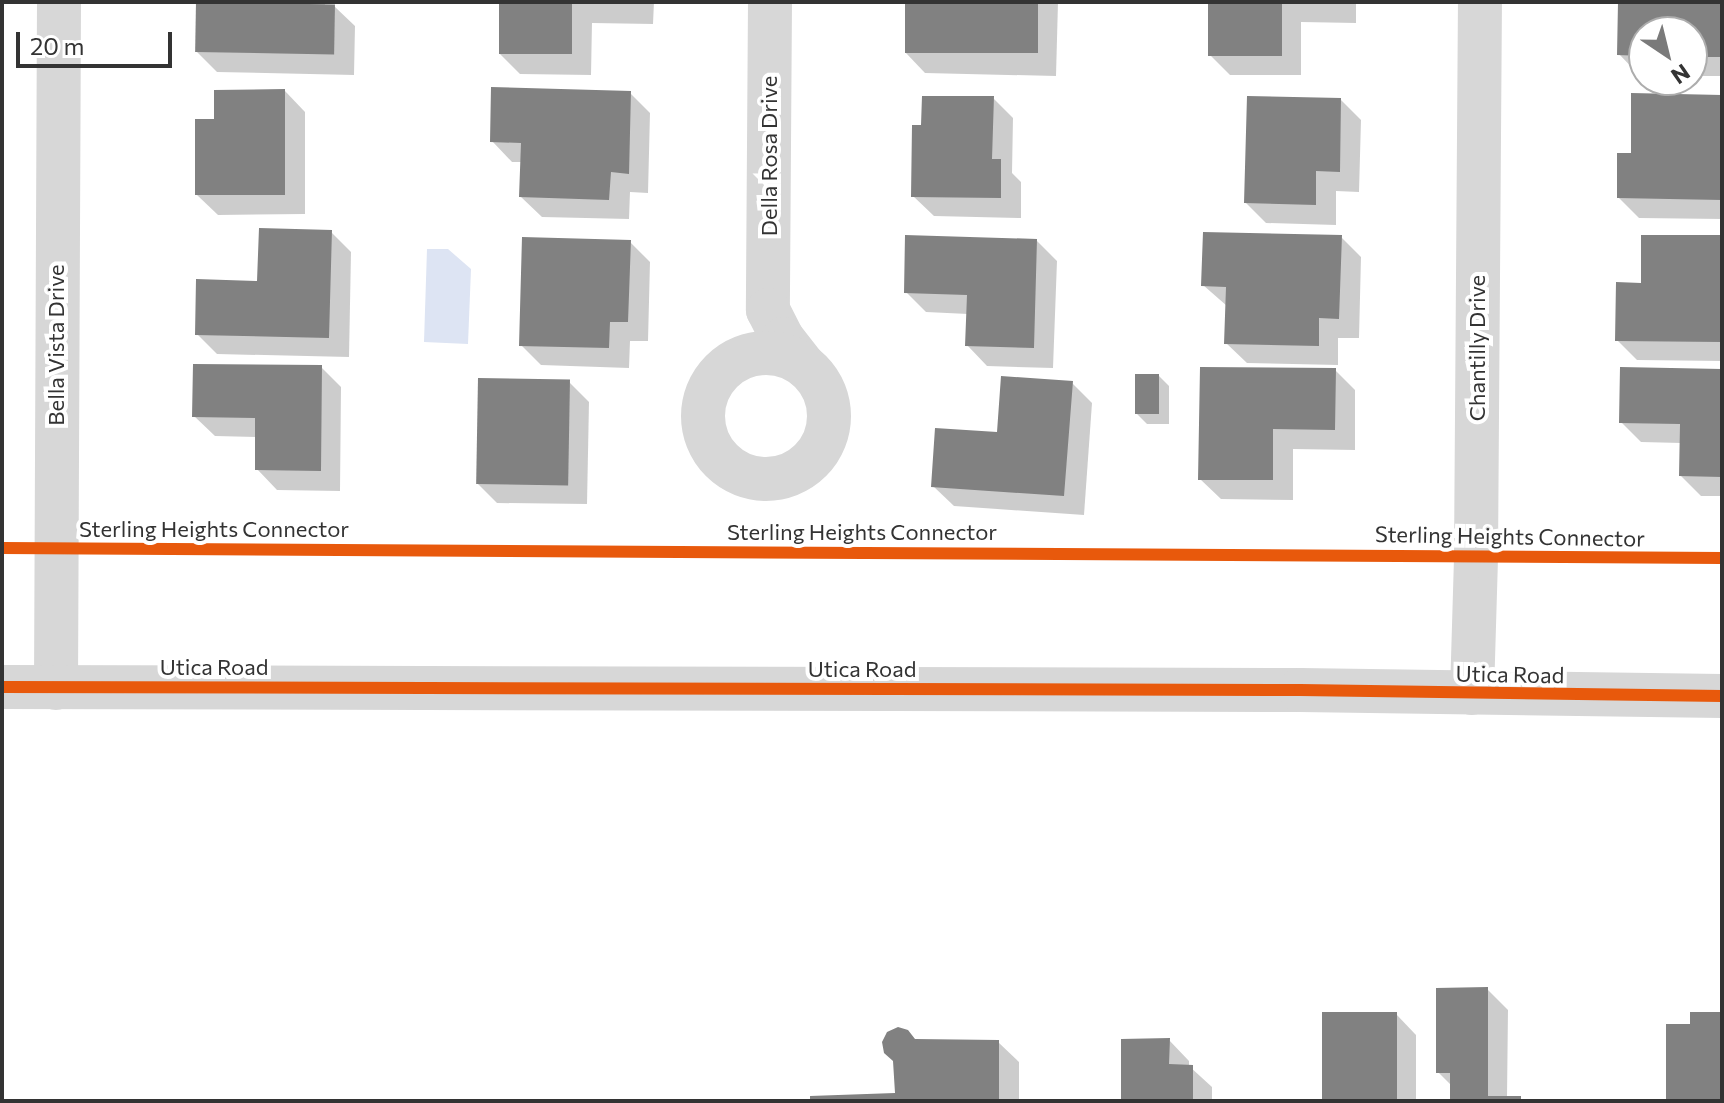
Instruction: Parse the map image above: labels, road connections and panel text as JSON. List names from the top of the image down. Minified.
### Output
{"streets":{"street":["Della Rosa Drive","Bella Vista Drive","Chantilly Drive","Utica Road"],"cycle path":["Sterling Heights Connector"]},"crossings":[["Bella Vista Drive","Utica Road"],["Chantilly Drive","Utica Road"]],"scale_bar":"20 m","north":"bottom right"}
